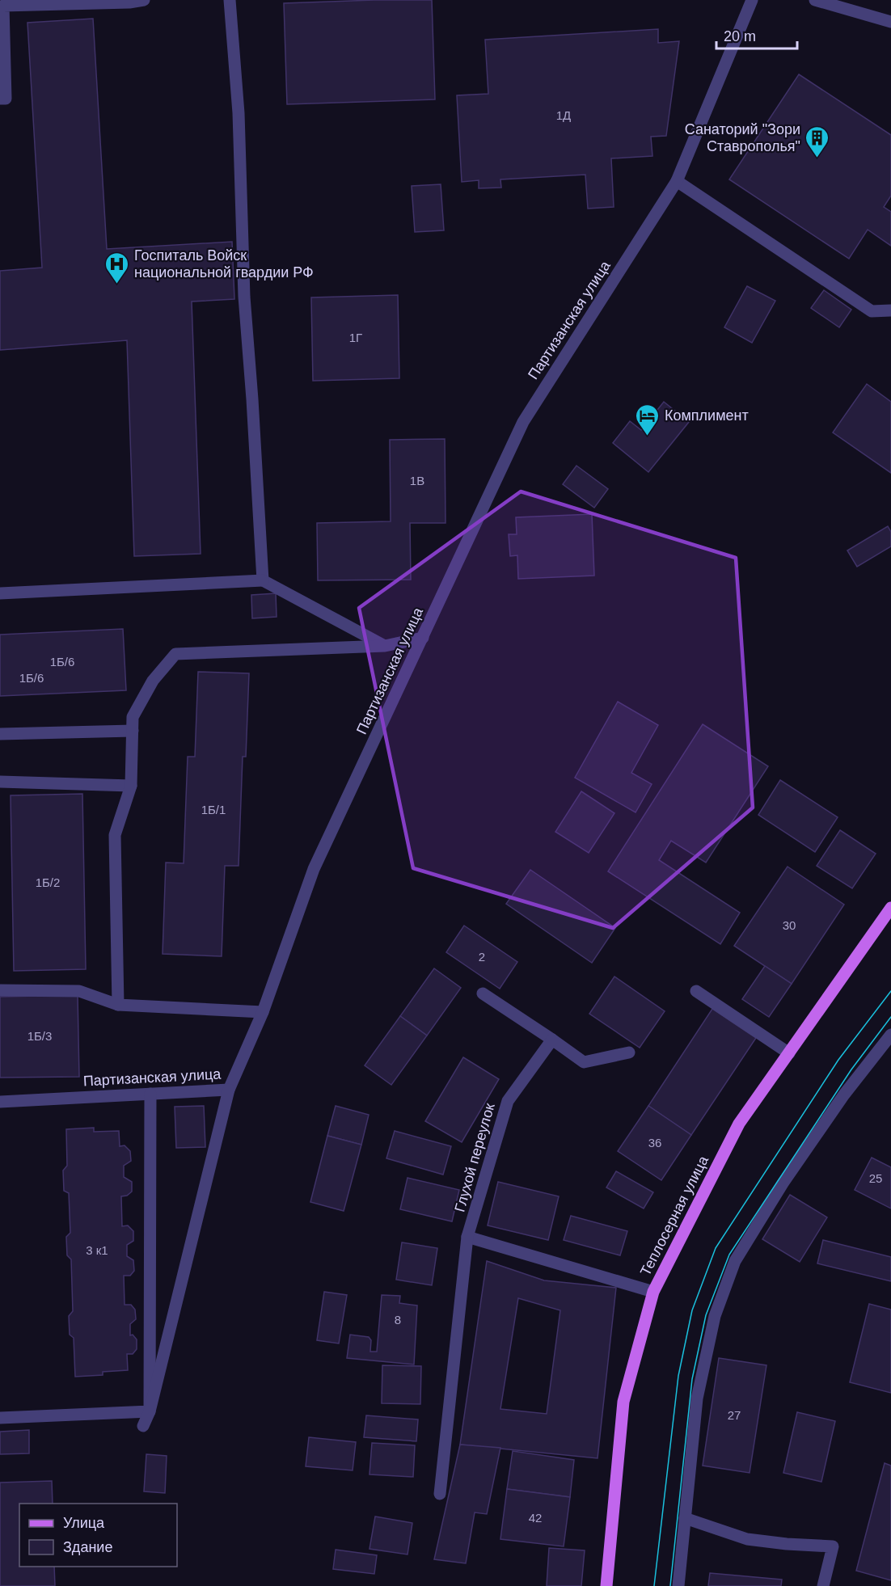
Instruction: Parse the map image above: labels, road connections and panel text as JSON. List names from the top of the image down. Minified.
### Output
{"streets":{"main road":["Теплосерная улица"],"street":["Партизанская улица","Глухой переулок"]},"places":{"building":["Санаторий \"Зори Ставрополья\""],"hospital":["Госпиталь Войск национальной гвардии РФ"],"hotel":["Комплимент"]},"house_numbers":["1Д","1Г","1В","1Б/6","1Б/6","1Б/1","1Б/2","30","2","1Б/3","36","25","3 к1","8","27","42"],"legend":["Улица","Здание"],"scale_bar":"20 m"}
